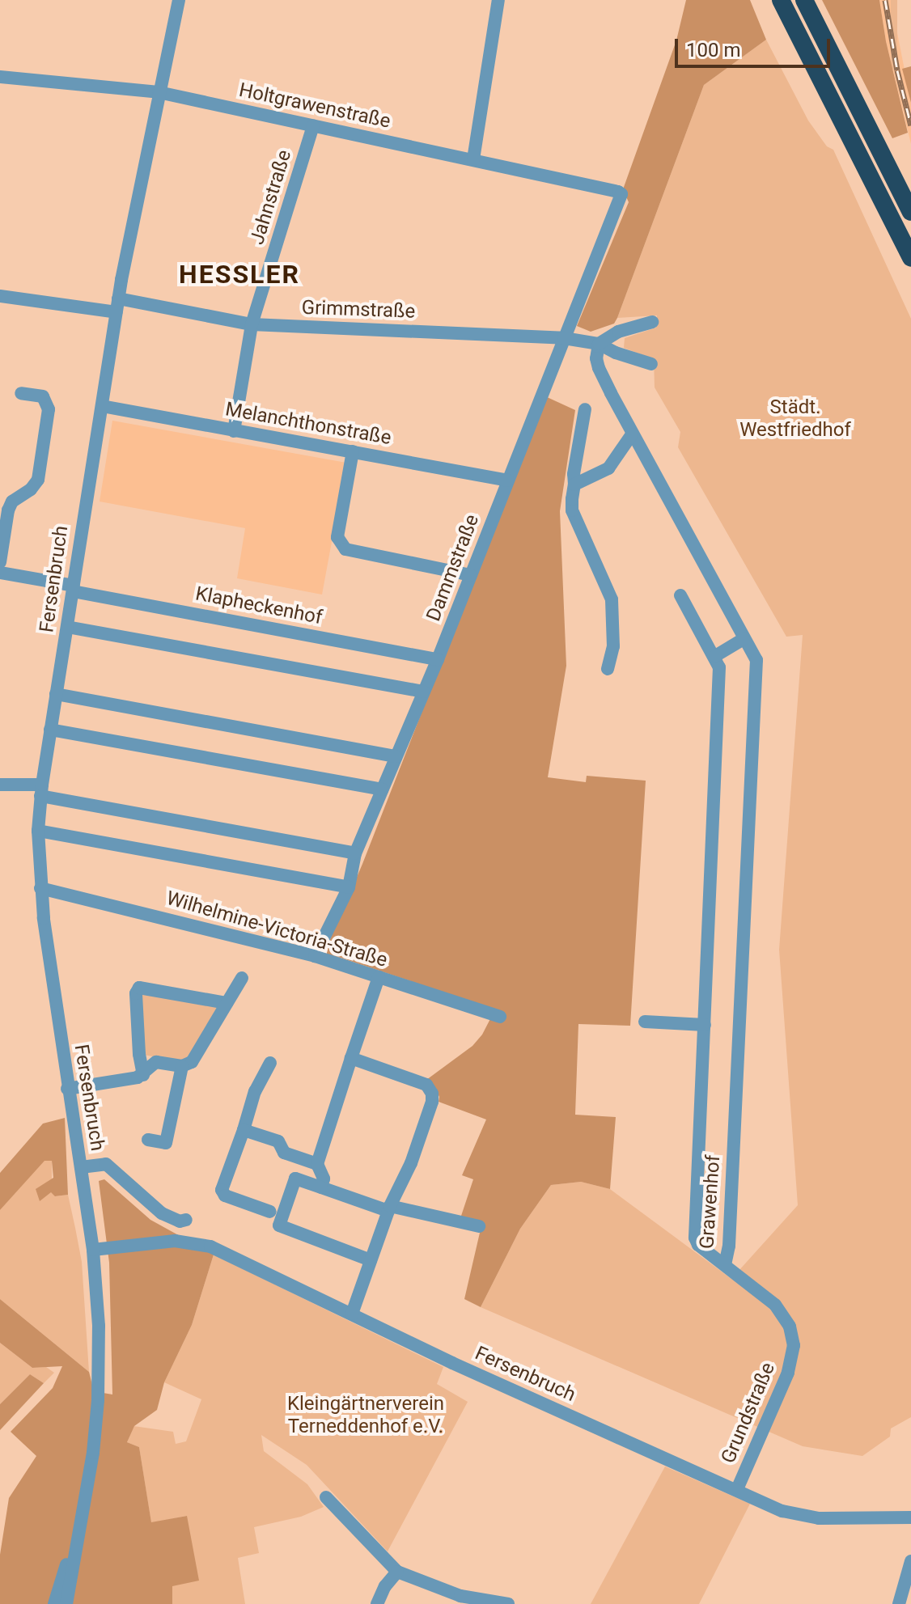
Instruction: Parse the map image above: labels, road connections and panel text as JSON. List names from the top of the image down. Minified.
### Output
{"streets":{"street":["Holtgrawenstraße","Jahnstraße","Grimmstraße","Melanchthonstraße","Dammstraße","Fersenbruch","Klapheckenhof","Wilhelmine-Victoria-Straße","Grawenhof","Grundstraße"]},"crossings":[["Holtgrawenstraße","Jahnstraße"],["Holtgrawenstraße","Dammstraße"],["Holtgrawenstraße","Fersenbruch"],["Jahnstraße","Grimmstraße"],["Jahnstraße","Melanchthonstraße"],["Grimmstraße","Dammstraße"],["Grimmstraße","Fersenbruch"],["Grimmstraße","Grawenhof"],["Melanchthonstraße","Dammstraße"],["Melanchthonstraße","Fersenbruch"],["Dammstraße","Klapheckenhof"],["Dammstraße","Wilhelmine-Victoria-Straße"],["Fersenbruch","Klapheckenhof"],["Fersenbruch","Wilhelmine-Victoria-Straße"],["Fersenbruch","Grundstraße"],["Grawenhof","Grundstraße"]],"districts":["HESSLER"],"parks":["Städt. Westfriedhof","Kleingärtnerverein Terneddenhof e.V."],"scale_bar":"100 m"}
